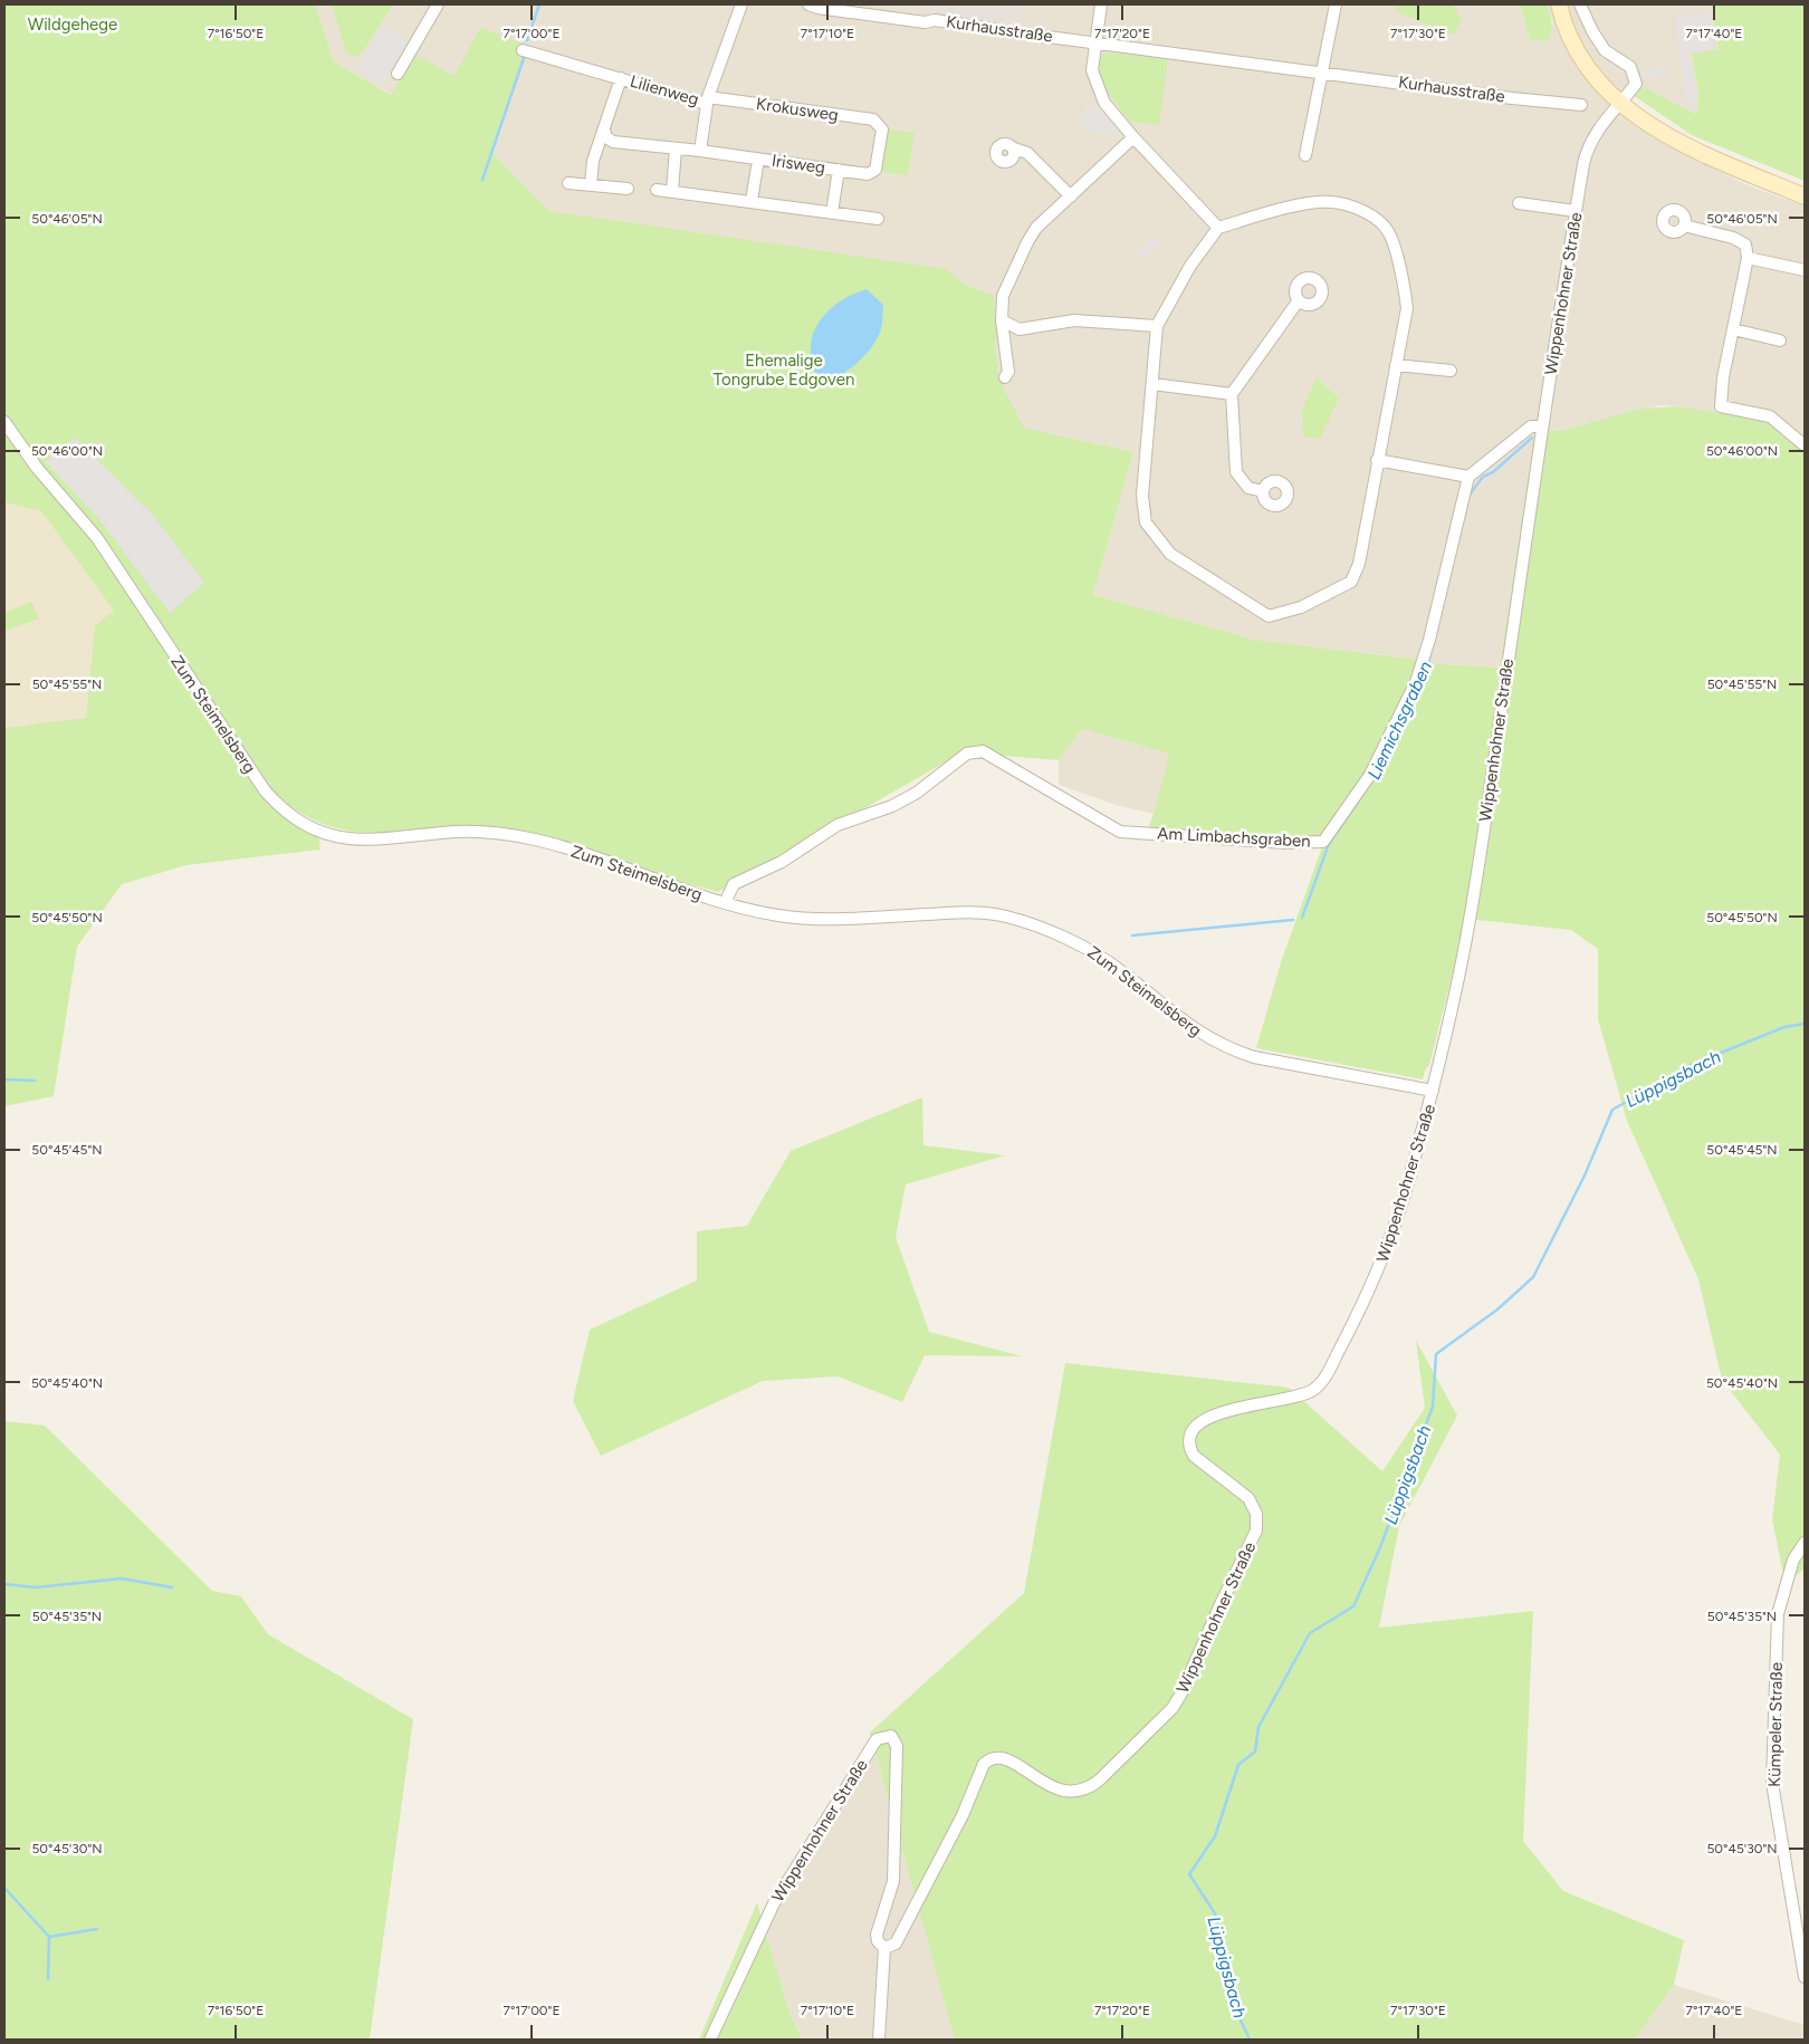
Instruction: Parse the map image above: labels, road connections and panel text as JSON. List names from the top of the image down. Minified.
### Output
{"streets":{"street":["Kurhausstraße","Lilienweg","Krokusweg","Irisweg","Wippenhohner Straße","Zum Steimelsberg","Am Limbachsgraben","Kümpeler Straße"]},"crossings":[["Lilienweg","Krokusweg"],["Krokusweg","Irisweg"],["Wippenhohner Straße","Zum Steimelsberg"],["Zum Steimelsberg","Am Limbachsgraben"]],"water":["Liemichsgraben","Lüppigsbach"],"parks":["Wildgehege","Ehemalige Tongrube Edgoven"],"coordinates":["7°16'50\"E","7°17'00\"E","7°17'10\"E","7°17'20\"E","7°17'30\"E","7°17'40\"E","50°46'05\"N","50°46'00\"N","50°45'55\"N","50°45'50\"N","50°45'45\"N","50°45'40\"N","50°45'35\"N","50°45'30\"N"]}
